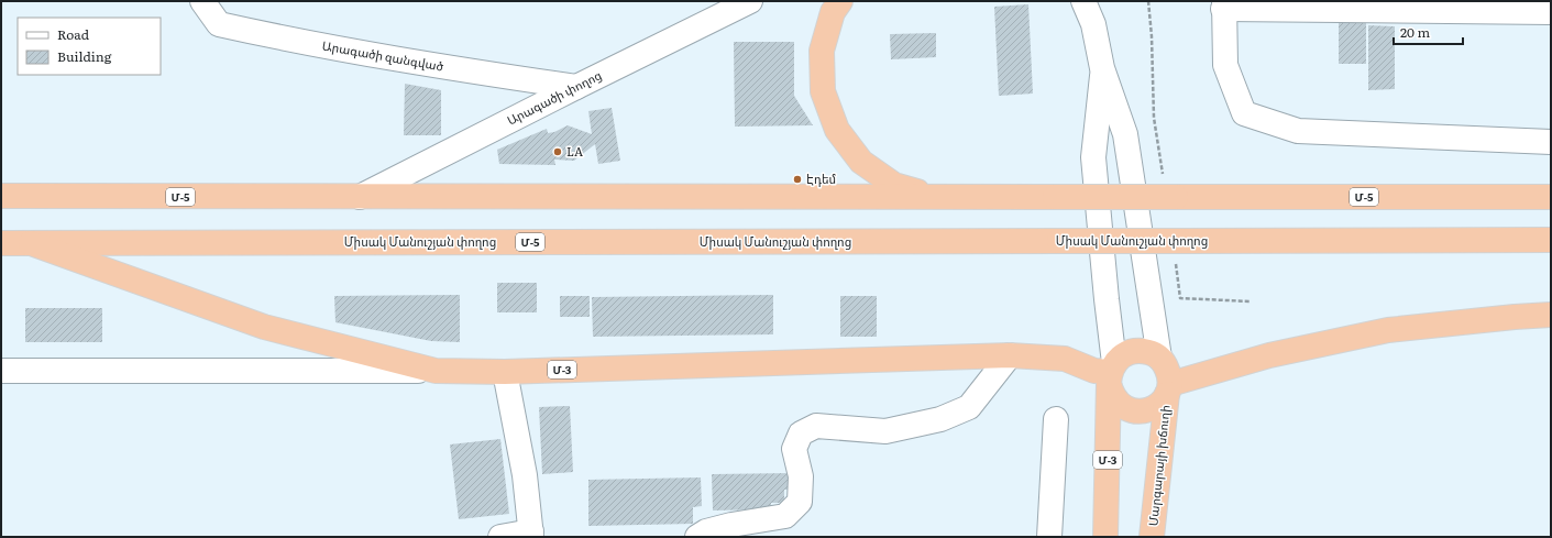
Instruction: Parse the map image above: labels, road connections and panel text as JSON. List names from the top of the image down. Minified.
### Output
{"streets":{"highway":["Մ-5","Միսակ Մանուշյան փողոց","Մ-3","Մարգարայի խճուղի"],"street":["Արագածի զանգված","Արագածի փողոց"]},"crossings":[["Արագածի զանգված","Արագածի փողոց"],["Արագածի փողոց","Մ-5"],["Միսակ Մանուշյան փողոց","Մ-3"],["Մ-3","Մարգարայի խճուղի"]],"places":["LA","Էդեմ"],"legend":["Road","Building"],"scale_bar":"20 m"}
